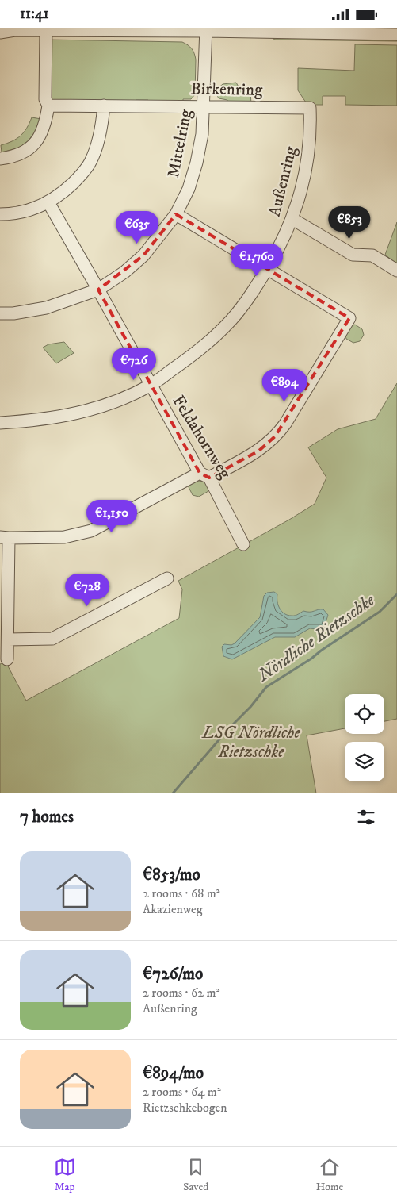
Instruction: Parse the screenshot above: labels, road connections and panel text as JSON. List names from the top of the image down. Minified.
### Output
{"streets":{"street":["Birkenring","Mittelring","Außenring","Feldahornweg"]},"crossings":[["Birkenring","Mittelring"],["Birkenring","Außenring"],["Mittelring","Feldahornweg"],["Außenring","Feldahornweg"]],"water":["Nördliche Rietzschke"],"parks":["LSG Nördliche Rietzschke"],"page":{"status":"11:41","price":["€853","€635","€1,760","€726","€894","€1,150","€728"],"heading":"7 homes","list":[{"name":"€853/mo","note":"2 rooms · 68 m² · Akazienweg"},{"name":"€726/mo","note":"2 rooms · 62 m² · Außenring"},{"name":"€894/mo","note":"2 rooms · 64 m² · Rietzschkebogen"}],"tabs":["Map","Saved","Home"]}}
